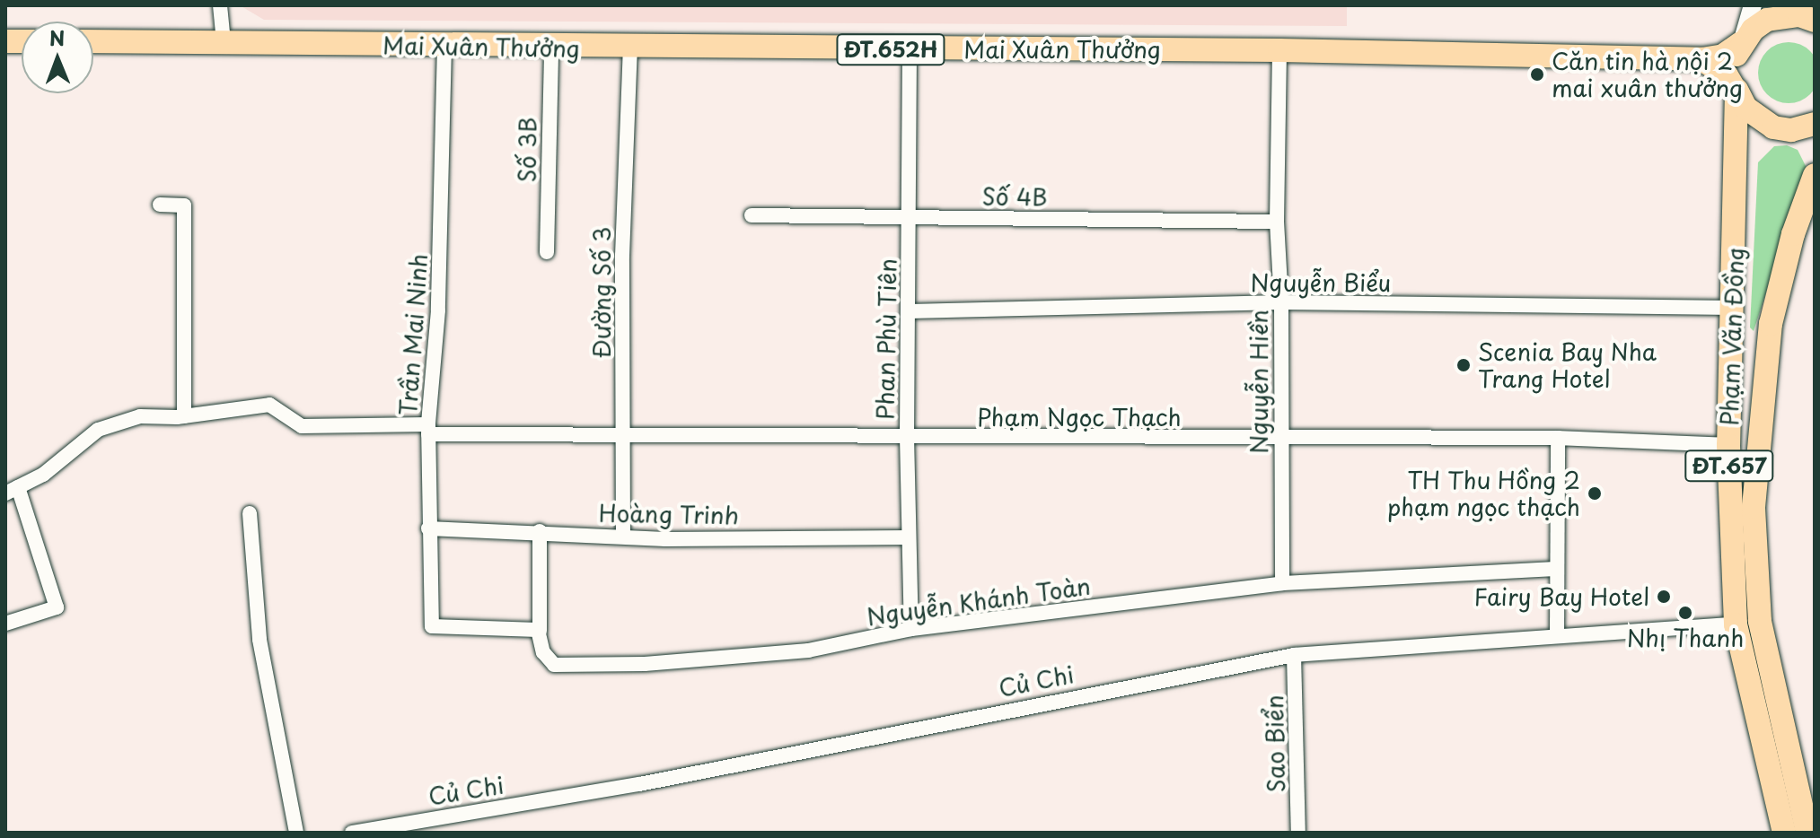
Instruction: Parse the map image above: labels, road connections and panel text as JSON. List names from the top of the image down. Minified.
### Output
{"streets":{"main road":["Mai Xuân Thưởng","ĐT.652H","Phạm Văn Đồng","ĐT.657"],"street":["Số 3B","Số 4B","Nguyễn Biểu","Đường Số 3","Trần Mai Ninh","Phan Phù Tiên","Nguyễn Hiền","Phạm Ngọc Thạch","Hoàng Trinh","Nguyễn Khánh Toàn","Củ Chi","Sao Biển"]},"crossings":[["Mai Xuân Thưởng","Số 3B"],["Mai Xuân Thưởng","Đường Số 3"],["Mai Xuân Thưởng","Trần Mai Ninh"],["Mai Xuân Thưởng","Phan Phù Tiên"],["Mai Xuân Thưởng","Nguyễn Hiền"],["Mai Xuân Thưởng","ĐT.657"],["Số 4B","Phan Phù Tiên"],["Số 4B","Nguyễn Hiền"],["Nguyễn Biểu","Phạm Văn Đồng"],["Nguyễn Biểu","Phan Phù Tiên"],["Nguyễn Biểu","Nguyễn Hiền"],["Đường Số 3","Phạm Ngọc Thạch"],["Đường Số 3","Hoàng Trinh"],["Trần Mai Ninh","Phạm Ngọc Thạch"],["Trần Mai Ninh","Hoàng Trinh"],["Trần Mai Ninh","Nguyễn Khánh Toàn"],["Phạm Văn Đồng","Phạm Ngọc Thạch"],["Phạm Văn Đồng","ĐT.657"],["Phạm Văn Đồng","Củ Chi"],["Phan Phù Tiên","Phạm Ngọc Thạch"],["Phan Phù Tiên","Hoàng Trinh"],["Phan Phù Tiên","Nguyễn Khánh Toàn"],["Nguyễn Hiền","Phạm Ngọc Thạch"],["Nguyễn Hiền","Nguyễn Khánh Toàn"],["Củ Chi","Sao Biển"]],"places":["Căn tin hà nội 2 mai xuân thưởng","Scenia Bay Nha Trang Hotel","TH Thu Hồng 2 phạm ngọc thạch","Fairy Bay Hotel","Nhị Thanh"],"north":"top"}
